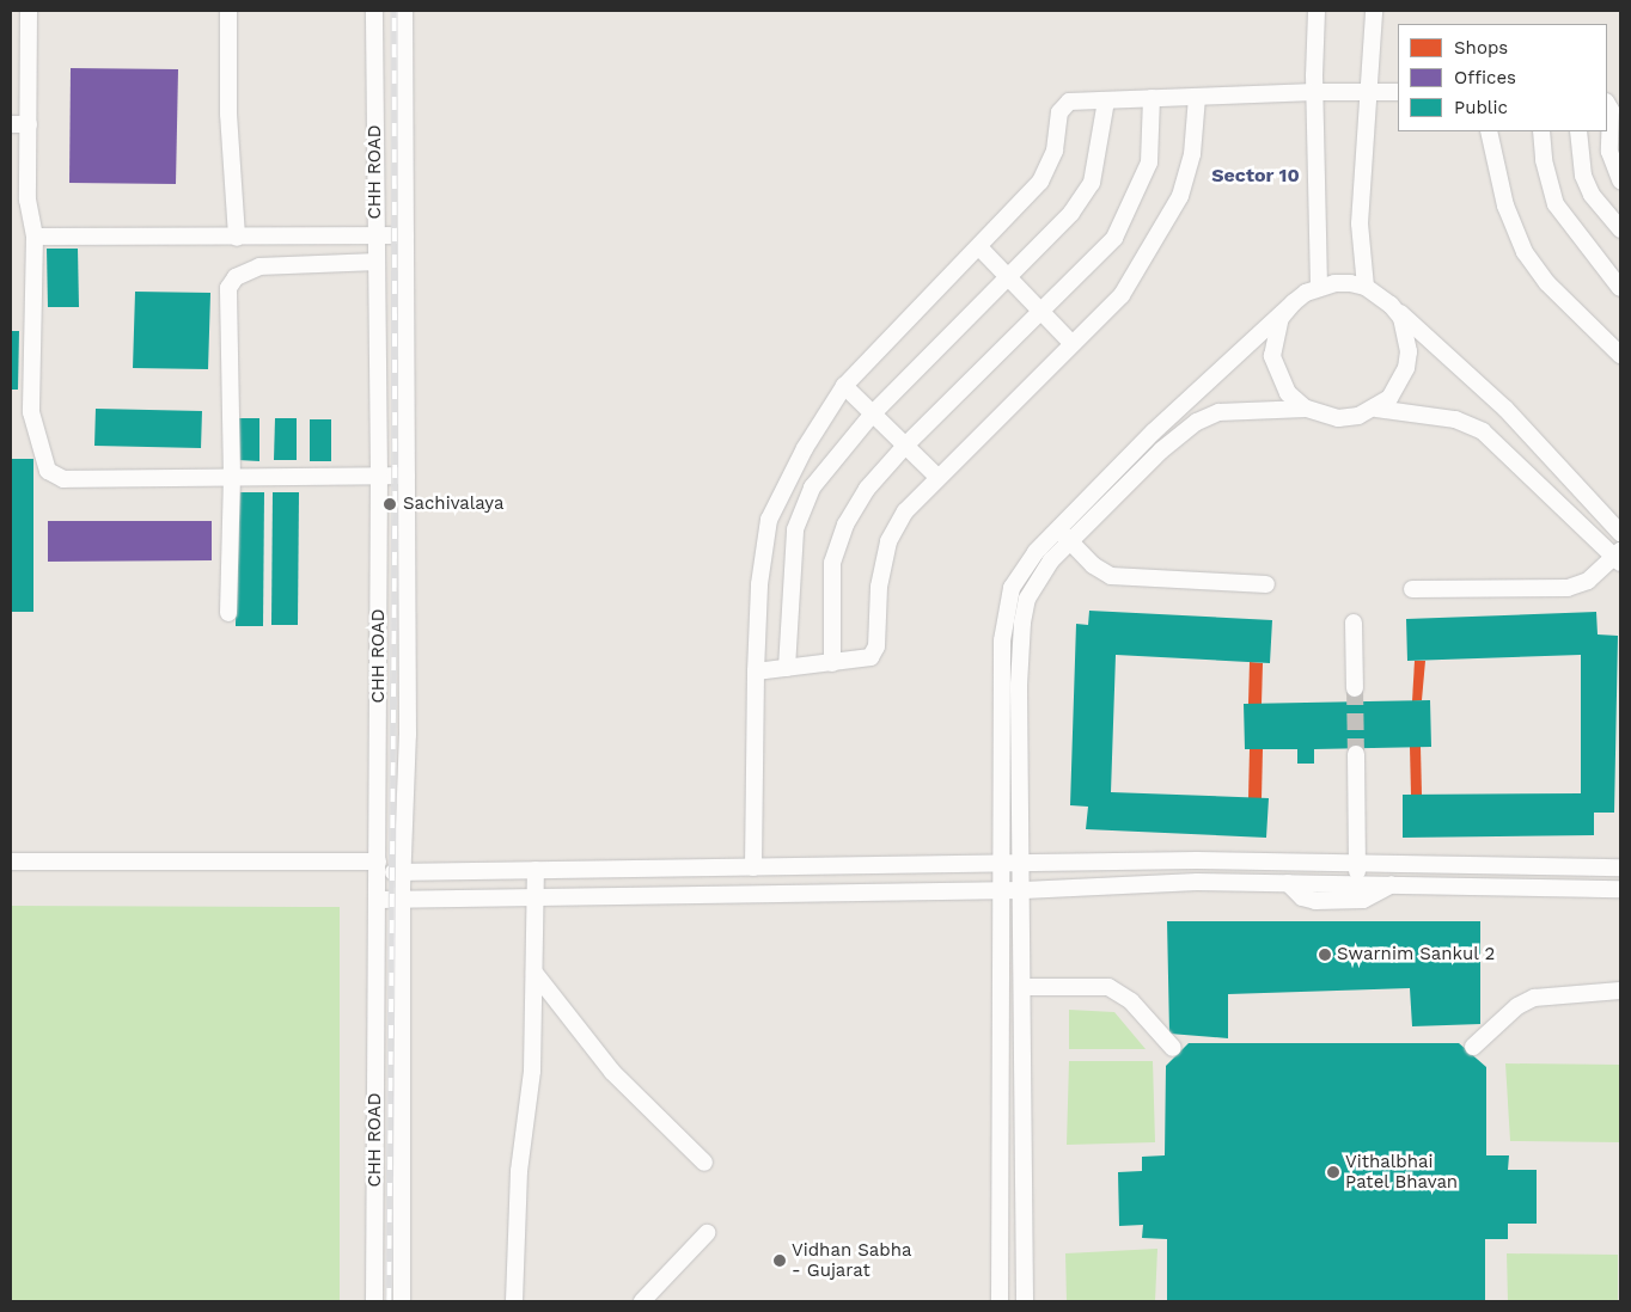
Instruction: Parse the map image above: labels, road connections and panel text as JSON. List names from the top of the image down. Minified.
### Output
{"streets":{"street":["CHH ROAD"]},"districts":["Sector 10"],"places":["Sachivalaya","Swarnim Sankul 2","Vithalbhai Patel Bhavan","Vidhan Sabha - Gujarat"],"legend":["Shops","Offices","Public"]}
